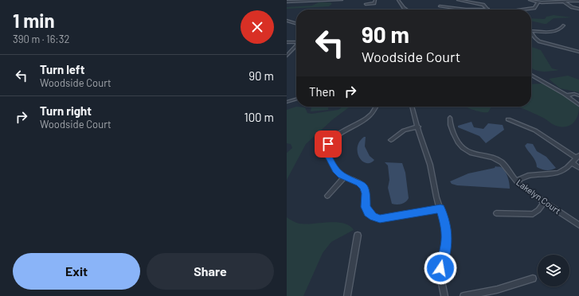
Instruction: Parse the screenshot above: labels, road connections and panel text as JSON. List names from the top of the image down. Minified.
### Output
{"streets":{"street":["Lakelyn Court"]},"page":{"heading":["1 min","390 m · 16:32"],"turn":["90 m","Woodside Court"],"list":[{"name":"Turn left","note":"Woodside Court","value":"90 m"},{"name":"Turn right","note":"Woodside Court","value":"100 m"}],"then":"Then","buttons":["Exit","Share"]}}
